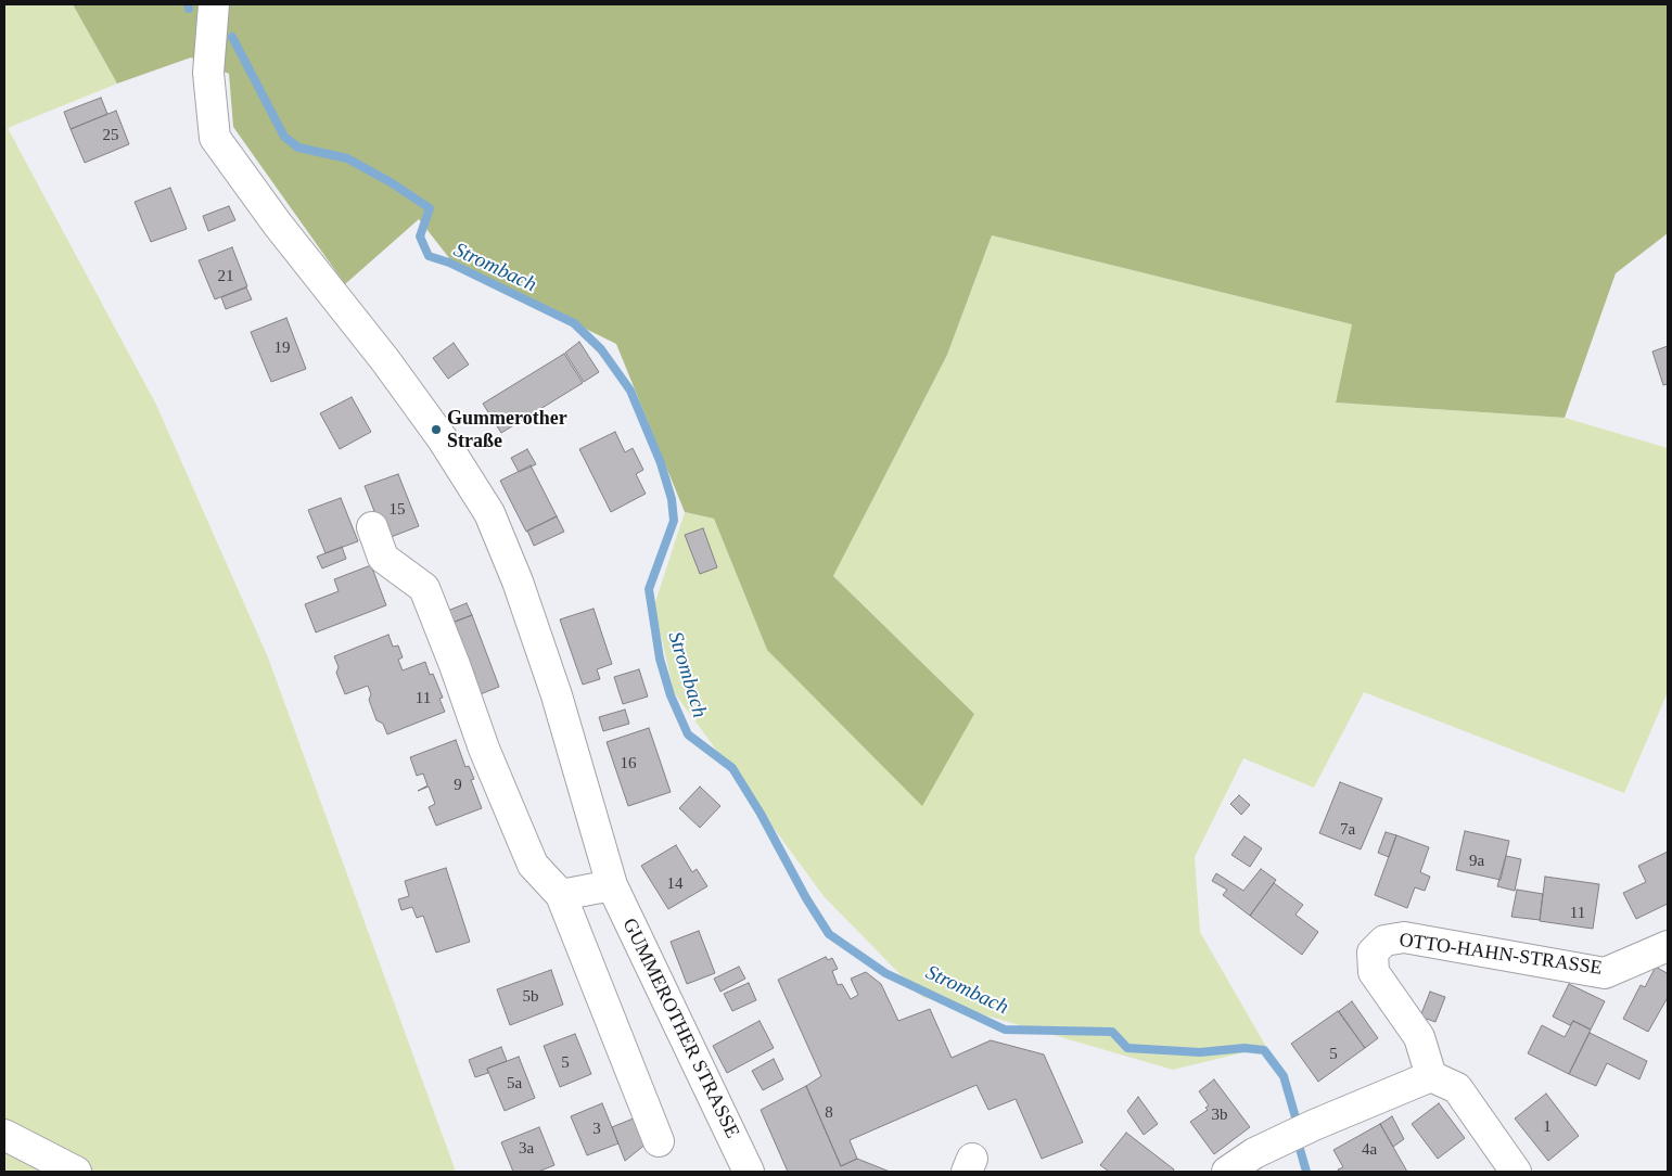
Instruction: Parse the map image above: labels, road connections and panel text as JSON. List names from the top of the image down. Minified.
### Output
{"streets":{"street":["OTTO-HAHN-STRASSE","GUMMEROTHER STRASSE"]},"water":["Strombach"],"places":["Gummerother Straße"],"house_numbers":["25","21","19","15","11","16","9","7a","9a","14","11","5b","5","5","5a","8","3b","1","3","3a","4a"]}
